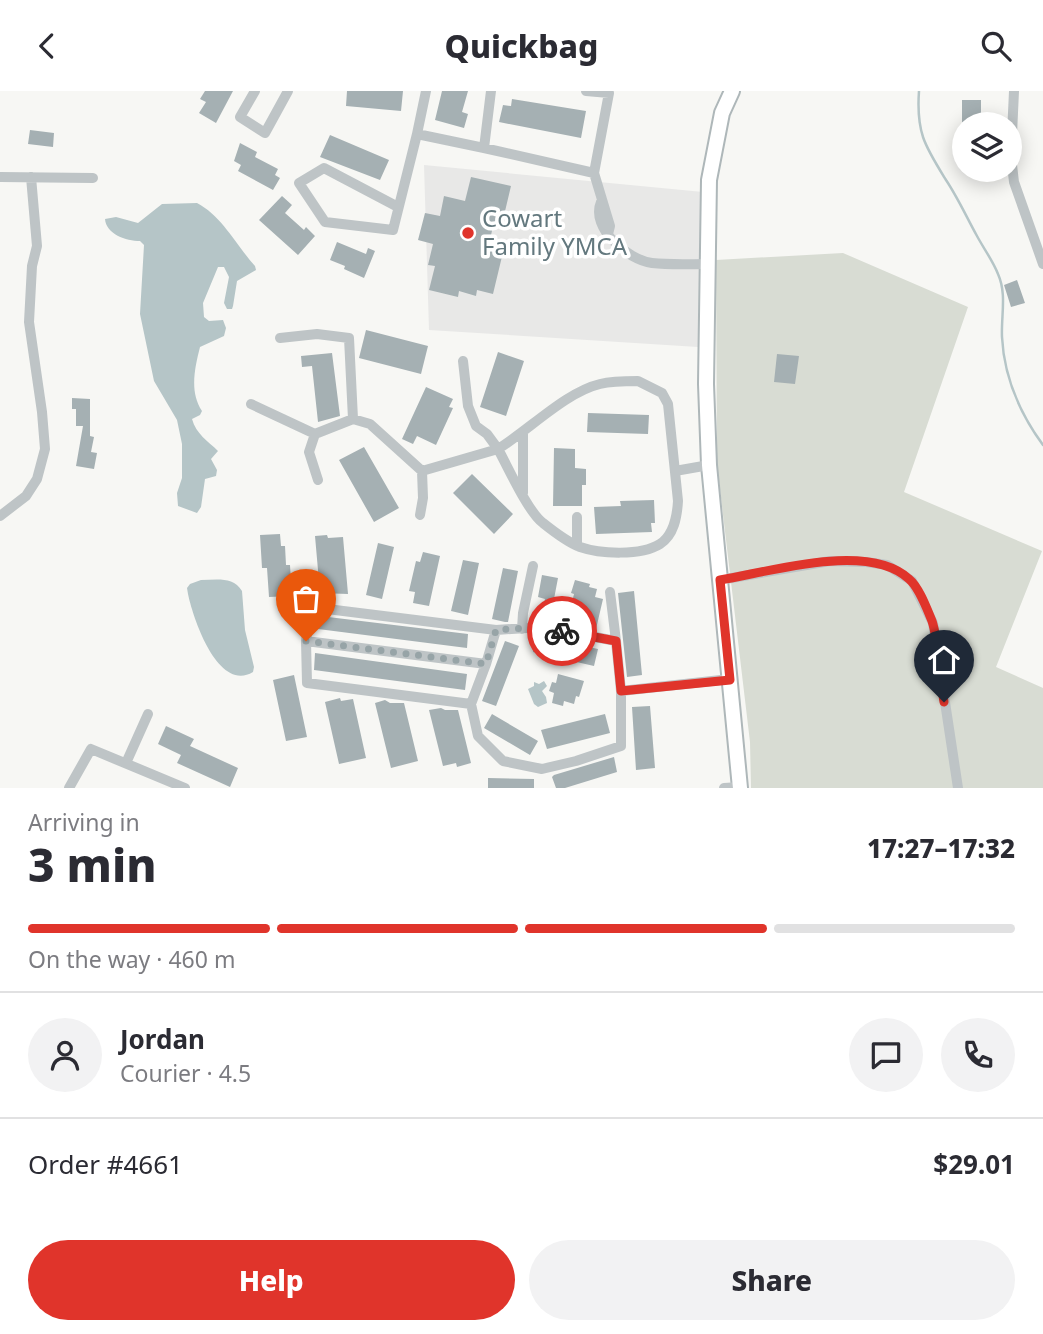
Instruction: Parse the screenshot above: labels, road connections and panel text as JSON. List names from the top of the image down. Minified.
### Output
{"places":["Cowart Family YMCA"],"page":{"header":"Quickbag","heading":["3 min","Arriving in","17:27–17:32"],"panel":["Jordan","Courier · 4.5","Order #4661","$29.01"],"bar":"On the way · 460 m","buttons":["Help","Share"]}}
